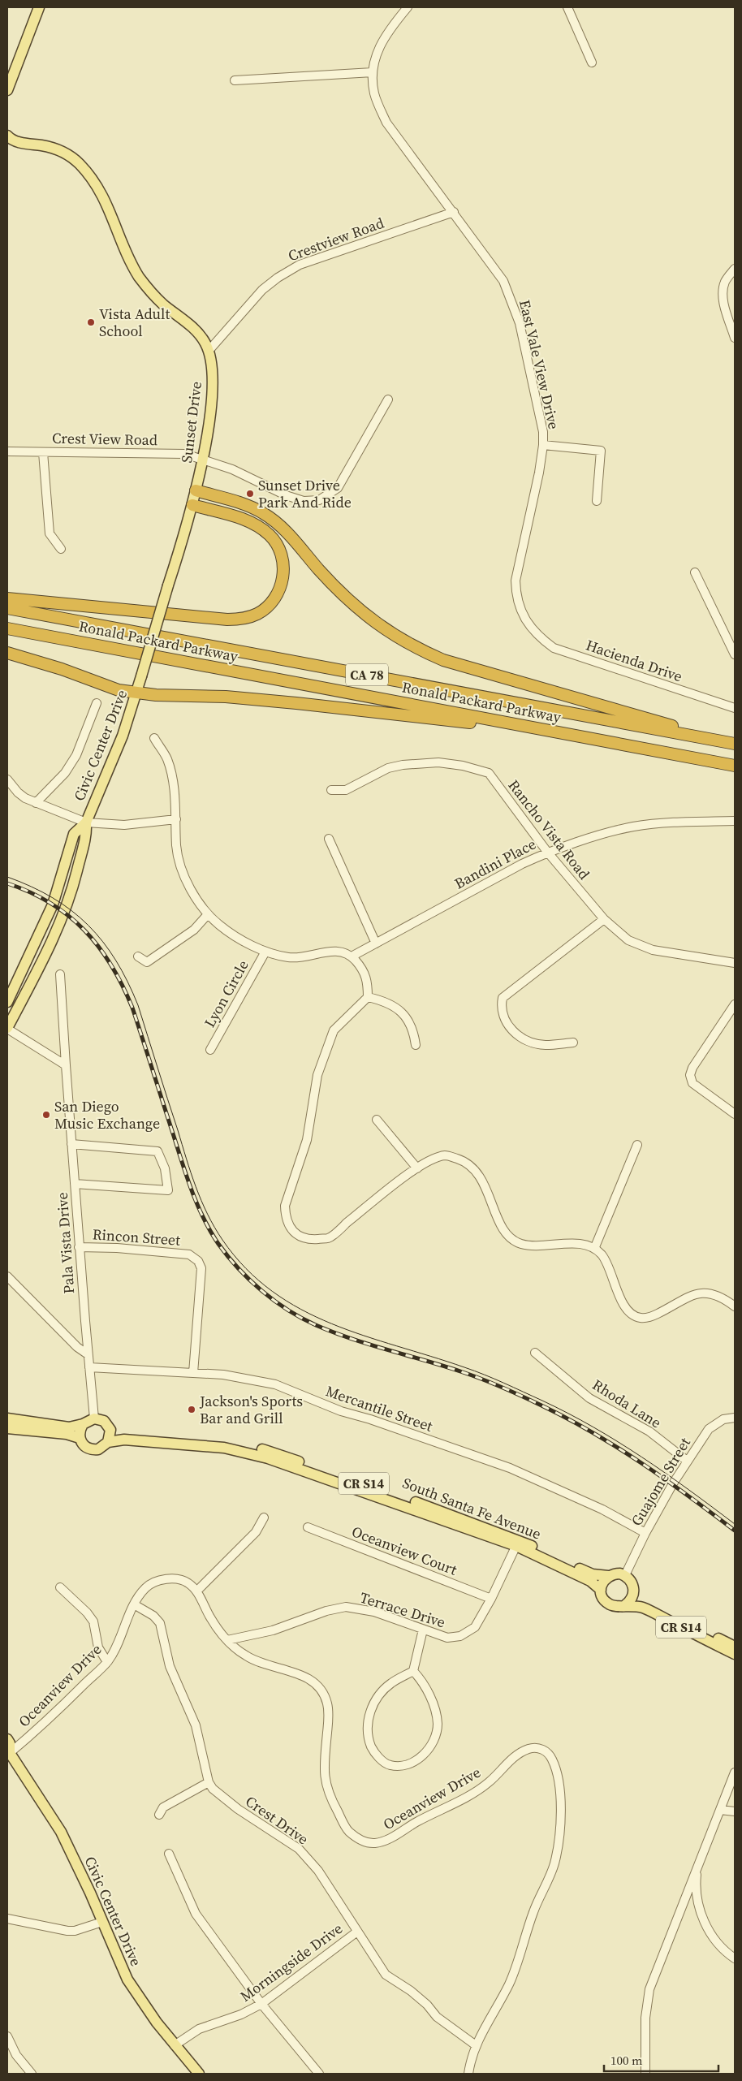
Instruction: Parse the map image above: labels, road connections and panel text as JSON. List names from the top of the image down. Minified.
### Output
{"streets":{"highway":["Ronald Packard Parkway","CA 78"],"main road":["Sunset Drive","Civic Center Drive","CR S14","South Santa Fe Avenue"],"street":["Crestview Road","East Vale View Drive","Crest View Road","Hacienda Drive","Rancho Vista Road","Bandini Place","Lyon Circle","Rincon Street","Pala Vista Drive","Rhoda Lane","Mercantile Street","Guajome Street","Oceanview Court","Terrace Drive","Oceanview Drive","Crest Drive","Morningside Drive"]},"crossings":[["Crestview Road","East Vale View Drive"],["Crestview Road","Sunset Drive"],["East Vale View Drive","Hacienda Drive"],["Sunset Drive","Crest View Road"],["Sunset Drive","Civic Center Drive"],["Civic Center Drive","Oceanview Drive"],["Civic Center Drive","Morningside Drive"],["Rancho Vista Road","Bandini Place"],["Rincon Street","Pala Vista Drive"],["Rincon Street","Mercantile Street"],["Pala Vista Drive","Mercantile Street"],["Pala Vista Drive","South Santa Fe Avenue"],["Rhoda Lane","Guajome Street"],["Mercantile Street","Guajome Street"],["Guajome Street","CR S14"],["Guajome Street","South Santa Fe Avenue"],["CR S14","South Santa Fe Avenue"],["South Santa Fe Avenue","Terrace Drive"],["Oceanview Court","Terrace Drive"],["Terrace Drive","Oceanview Drive"],["Oceanview Drive","Crest Drive"],["Crest Drive","Morningside Drive"]],"places":["Vista Adult School","Sunset Drive Park And Ride","San Diego Music Exchange","Jackson's Sports Bar and Grill"],"scale_bar":"100 m"}
